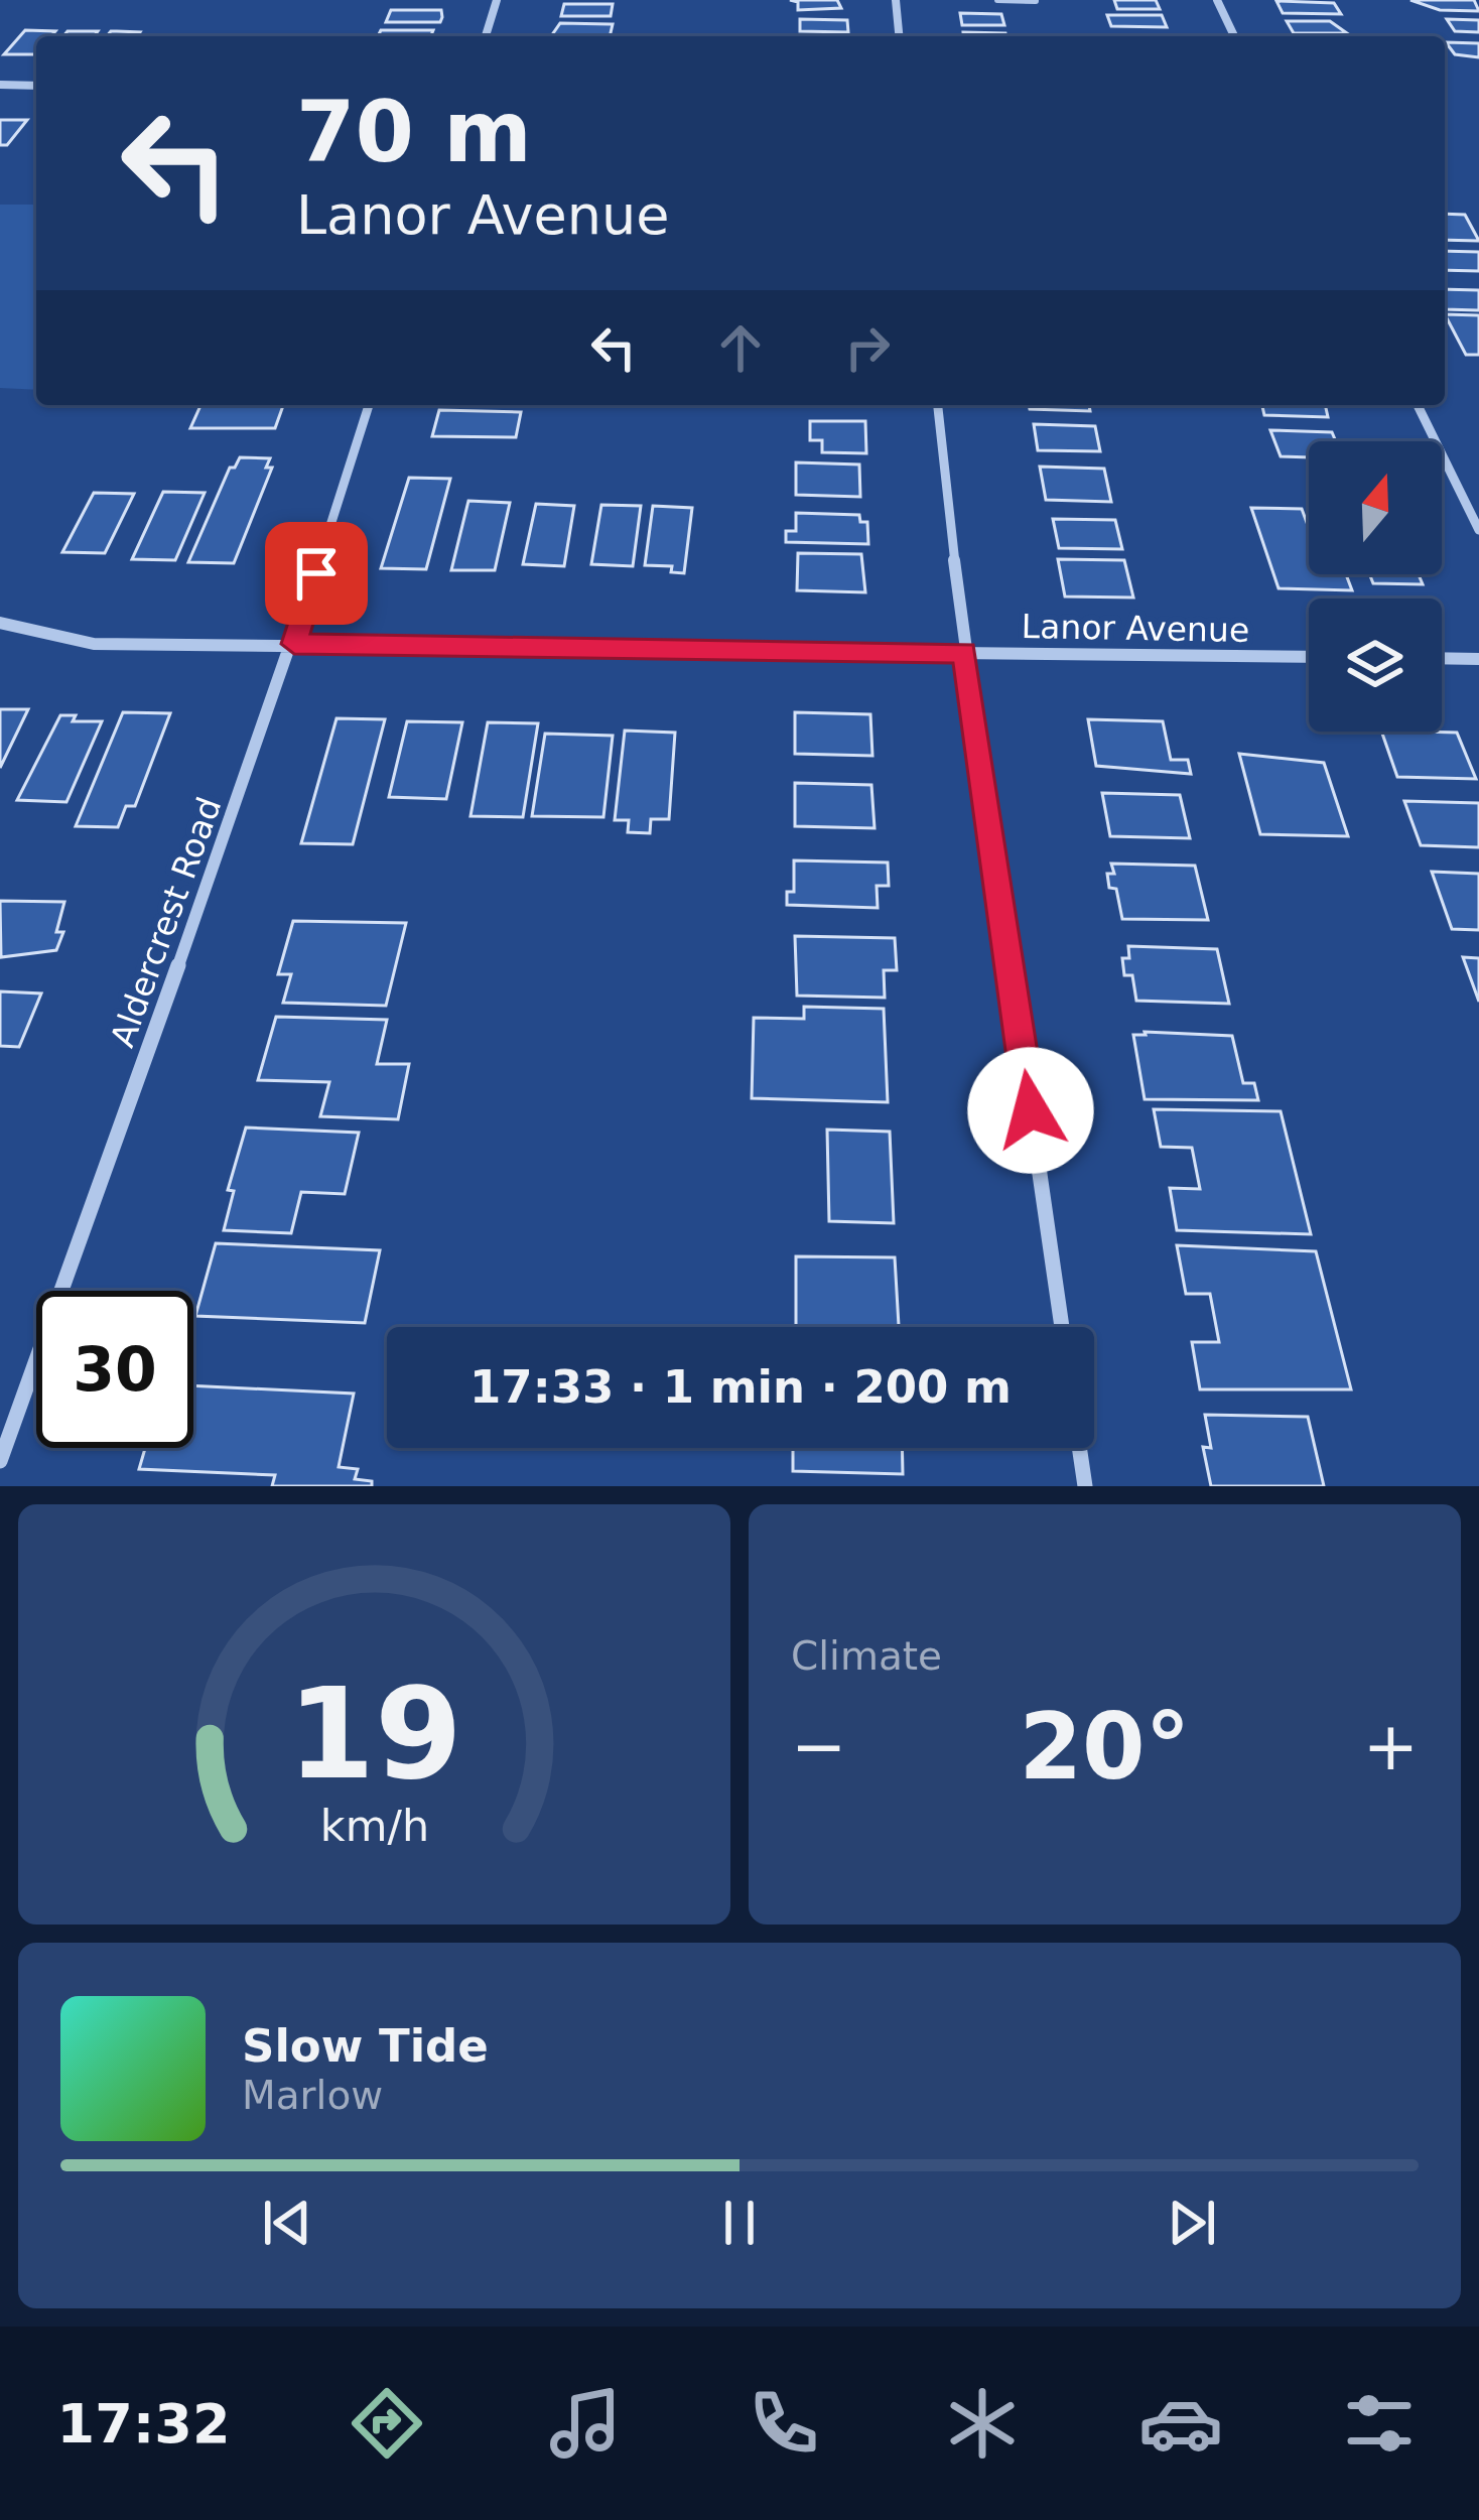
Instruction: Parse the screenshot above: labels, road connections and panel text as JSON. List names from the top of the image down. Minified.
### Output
{"streets":{"street":["Lanor Avenue","Aldercrest Road"]},"crossings":[["Lanor Avenue","Aldercrest Road"]],"north":"top","page":{"turn":["70 m","Lanor Avenue"],"limit":"30","trip":"17:33 · 1 min · 200 m","tile":"Climate","heat":["−","20°","+"],"song":["Slow Tide","Marlow"],"tabs":"17:32","gauge":["19","km/h"]}}
